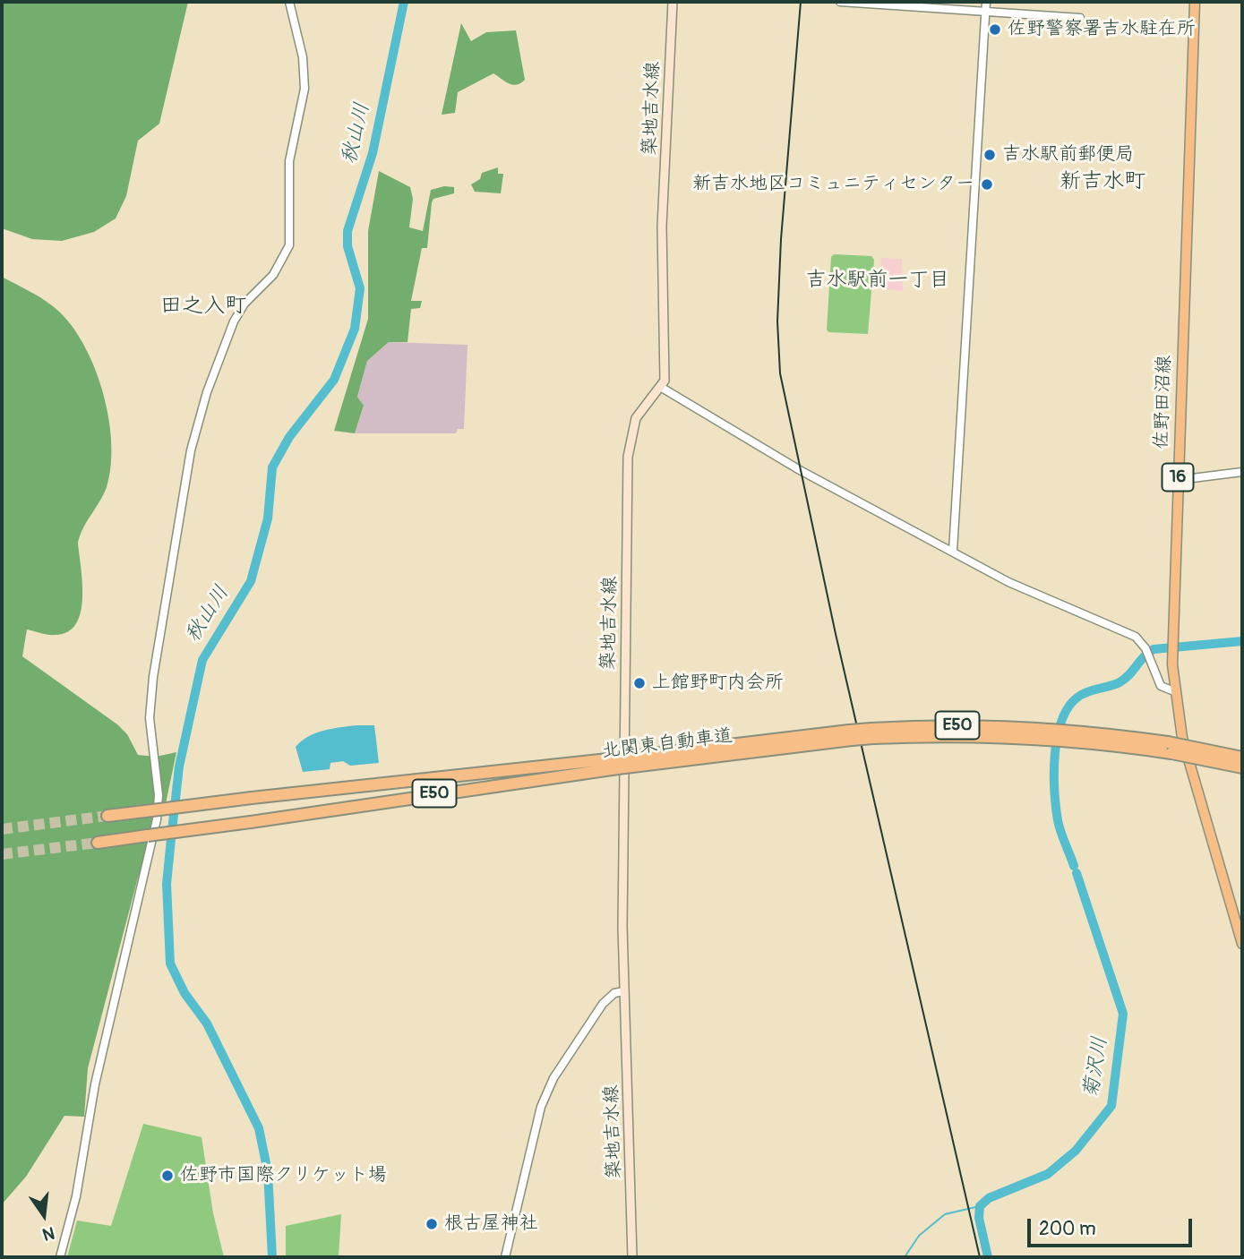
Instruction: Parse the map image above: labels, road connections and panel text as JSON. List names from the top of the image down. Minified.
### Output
{"streets":{"highway":["E50","北関東自動車道"],"main road":["築地吉水線","佐野田沼線","16"]},"districts":["新吉水町","吉水駅前一丁目","田之入町"],"water":["秋山川","菊沢川"],"places":["佐野警察署吉水駐在所","吉水駅前郵便局","新吉水地区コミュニティセンター","上館野町内会所","佐野市国際クリケット場","根古屋神社"],"scale_bar":"200 m","north":"bottom"}
